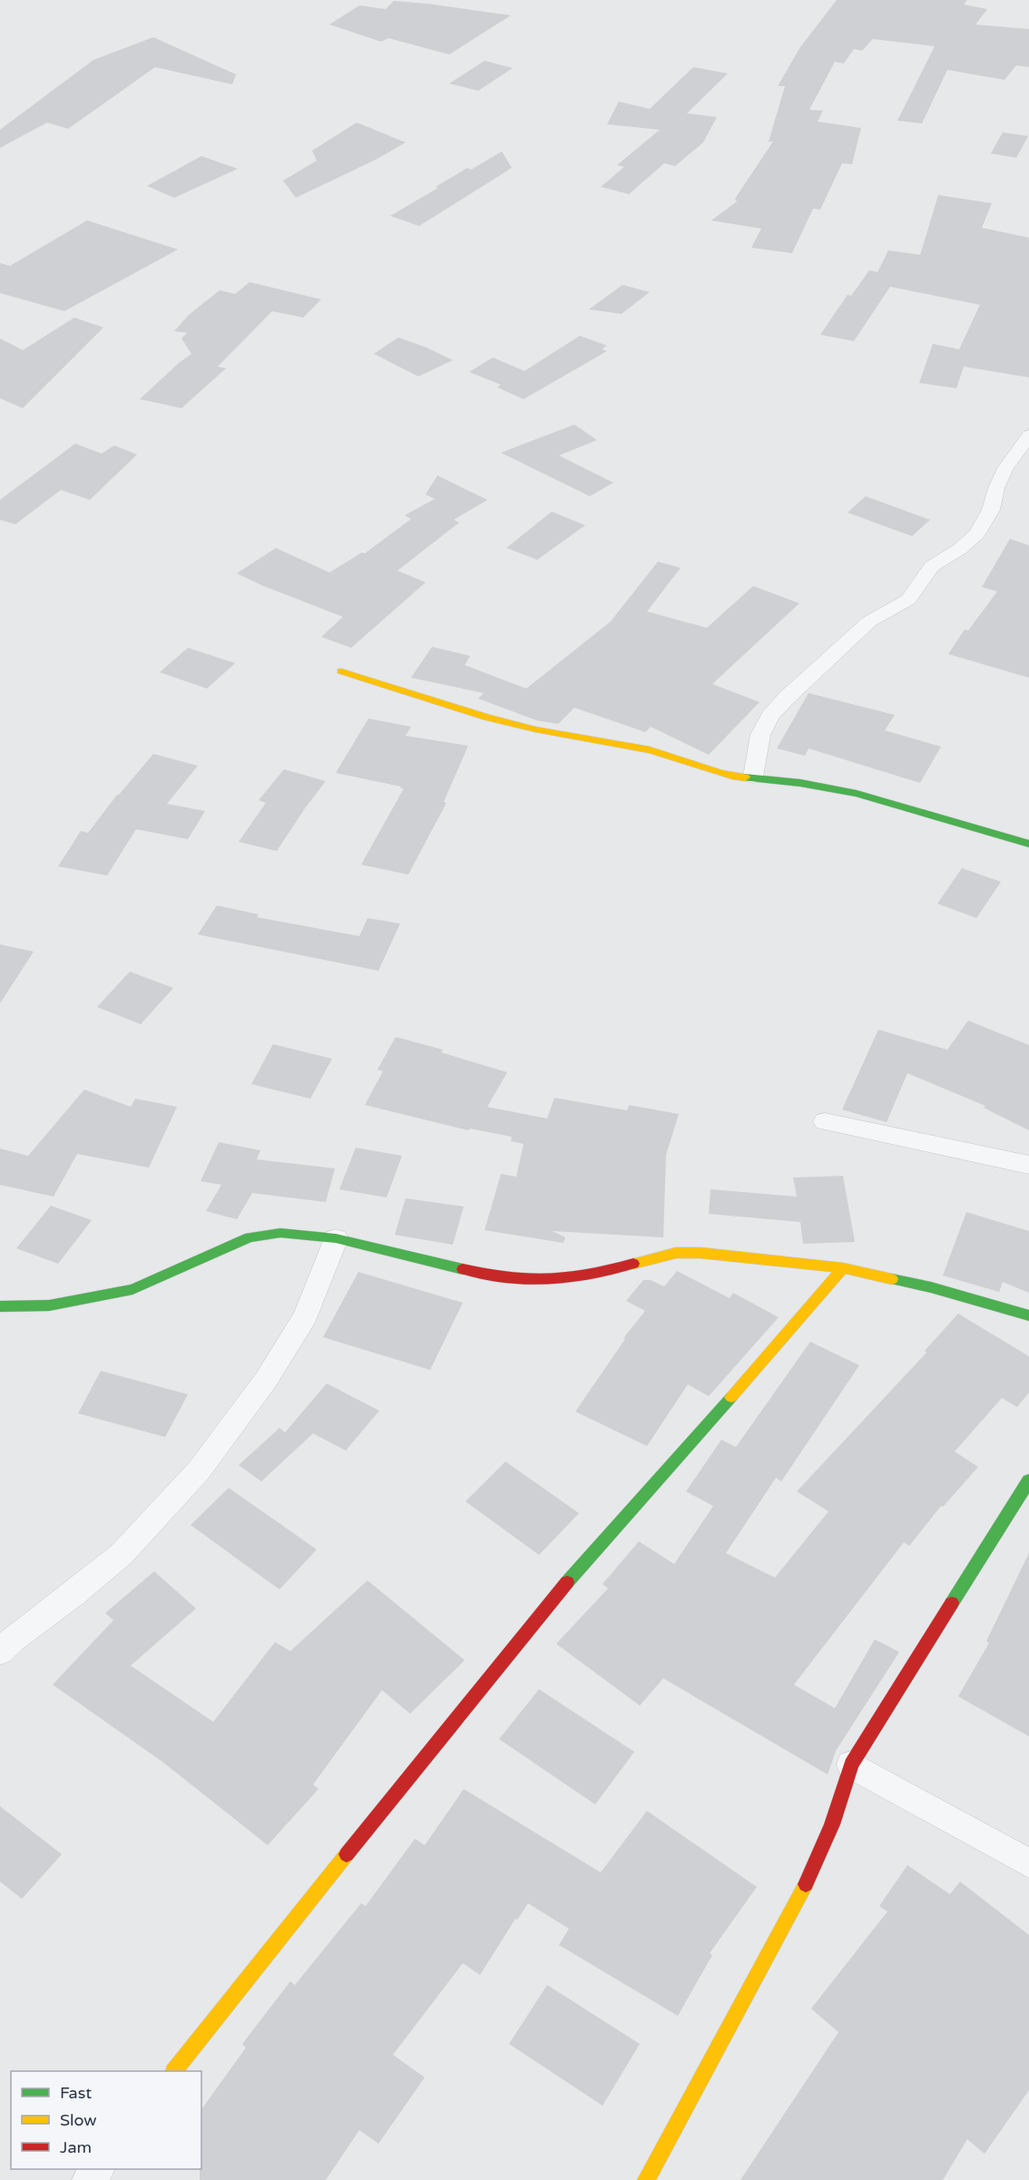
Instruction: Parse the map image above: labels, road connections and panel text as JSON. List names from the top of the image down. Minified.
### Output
{"legend":["Fast","Slow","Jam"]}
